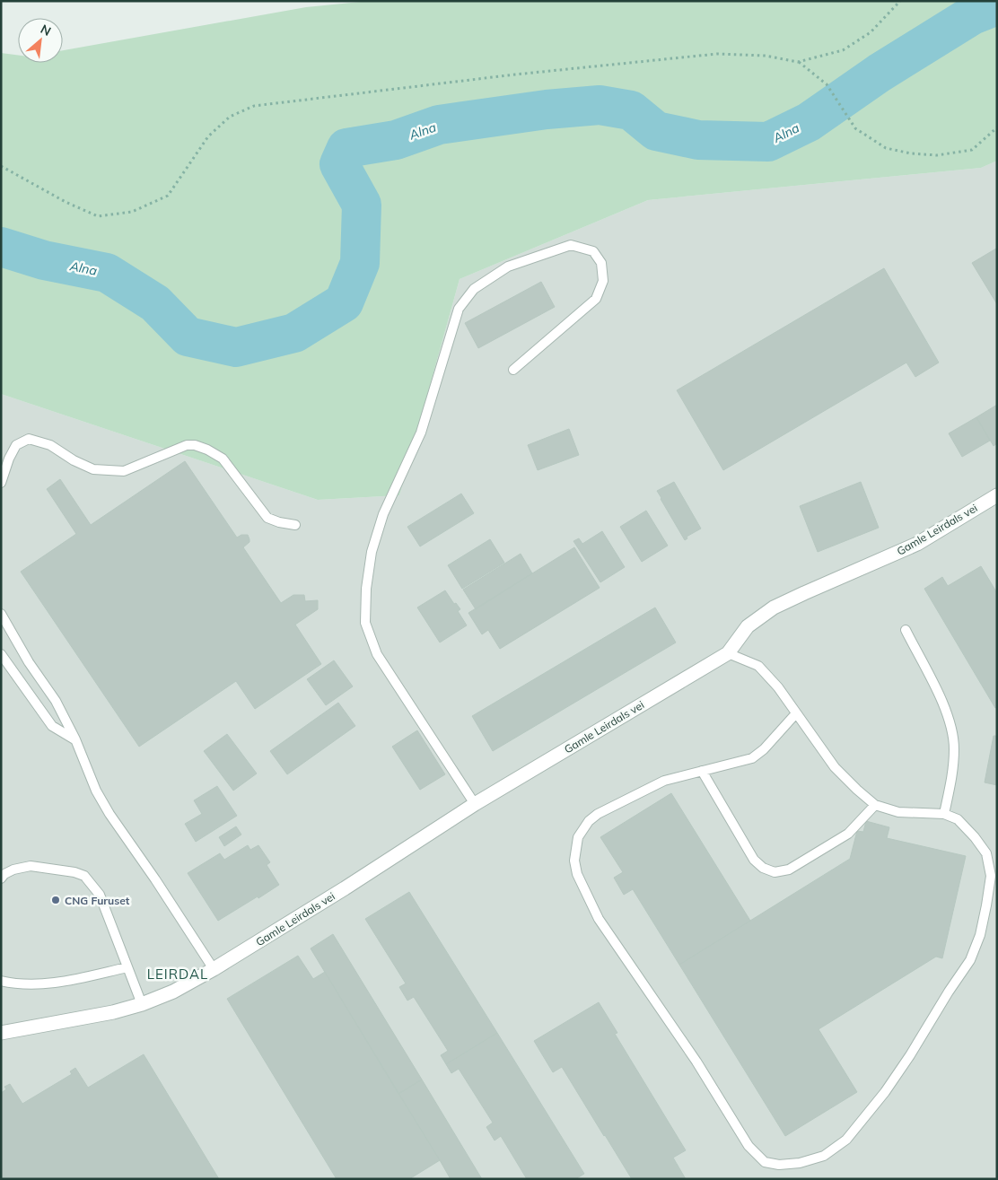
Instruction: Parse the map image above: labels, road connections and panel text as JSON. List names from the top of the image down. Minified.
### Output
{"streets":{"street":["Gamle Leirdals vei"]},"districts":["LEIRDAL"],"water":["Alna"],"places":["CNG Furuset"],"north":"top right"}
